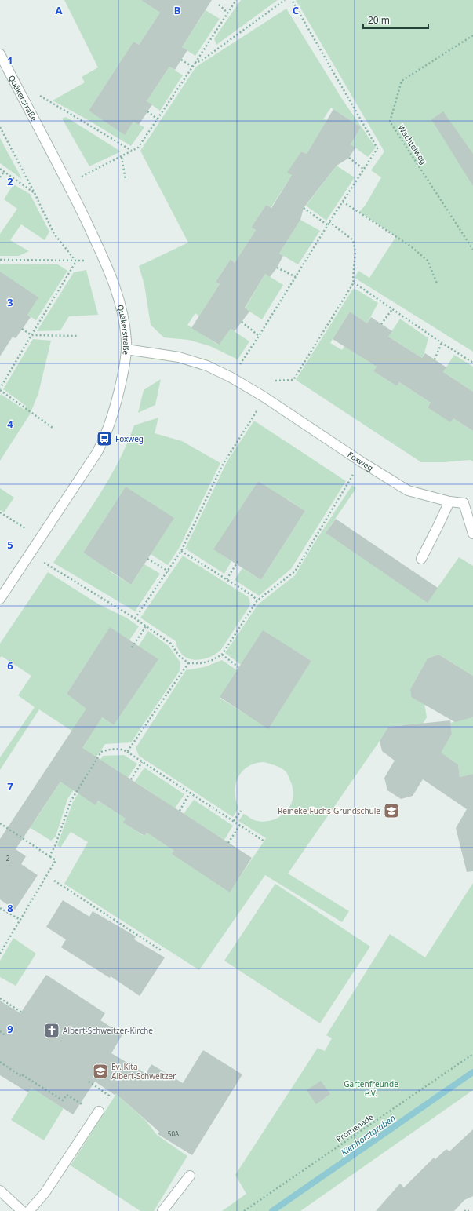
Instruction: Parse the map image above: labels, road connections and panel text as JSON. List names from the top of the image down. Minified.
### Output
{"streets":{"street":["Quäkerstraße","Foxweg"],"path":["Wachtelweg","Promenade"]},"crossings":[["Quäkerstraße","Foxweg"]],"water":["Kienhorstgraben"],"parks":["Gartenfreunde e.V."],"places":{"bus stop":["Foxweg"],"school or university":["Reineke-Fuchs-Grundschule","Ev. Kita Albert-Schweitzer"],"church":["Albert-Schweitzer-Kirche"]},"house_numbers":["2","50A"],"scale_bar":"20 m","grid":{"columns":["A","B","C"],"rows":["1","2","3","4","5","6","7","8","9"]}}
